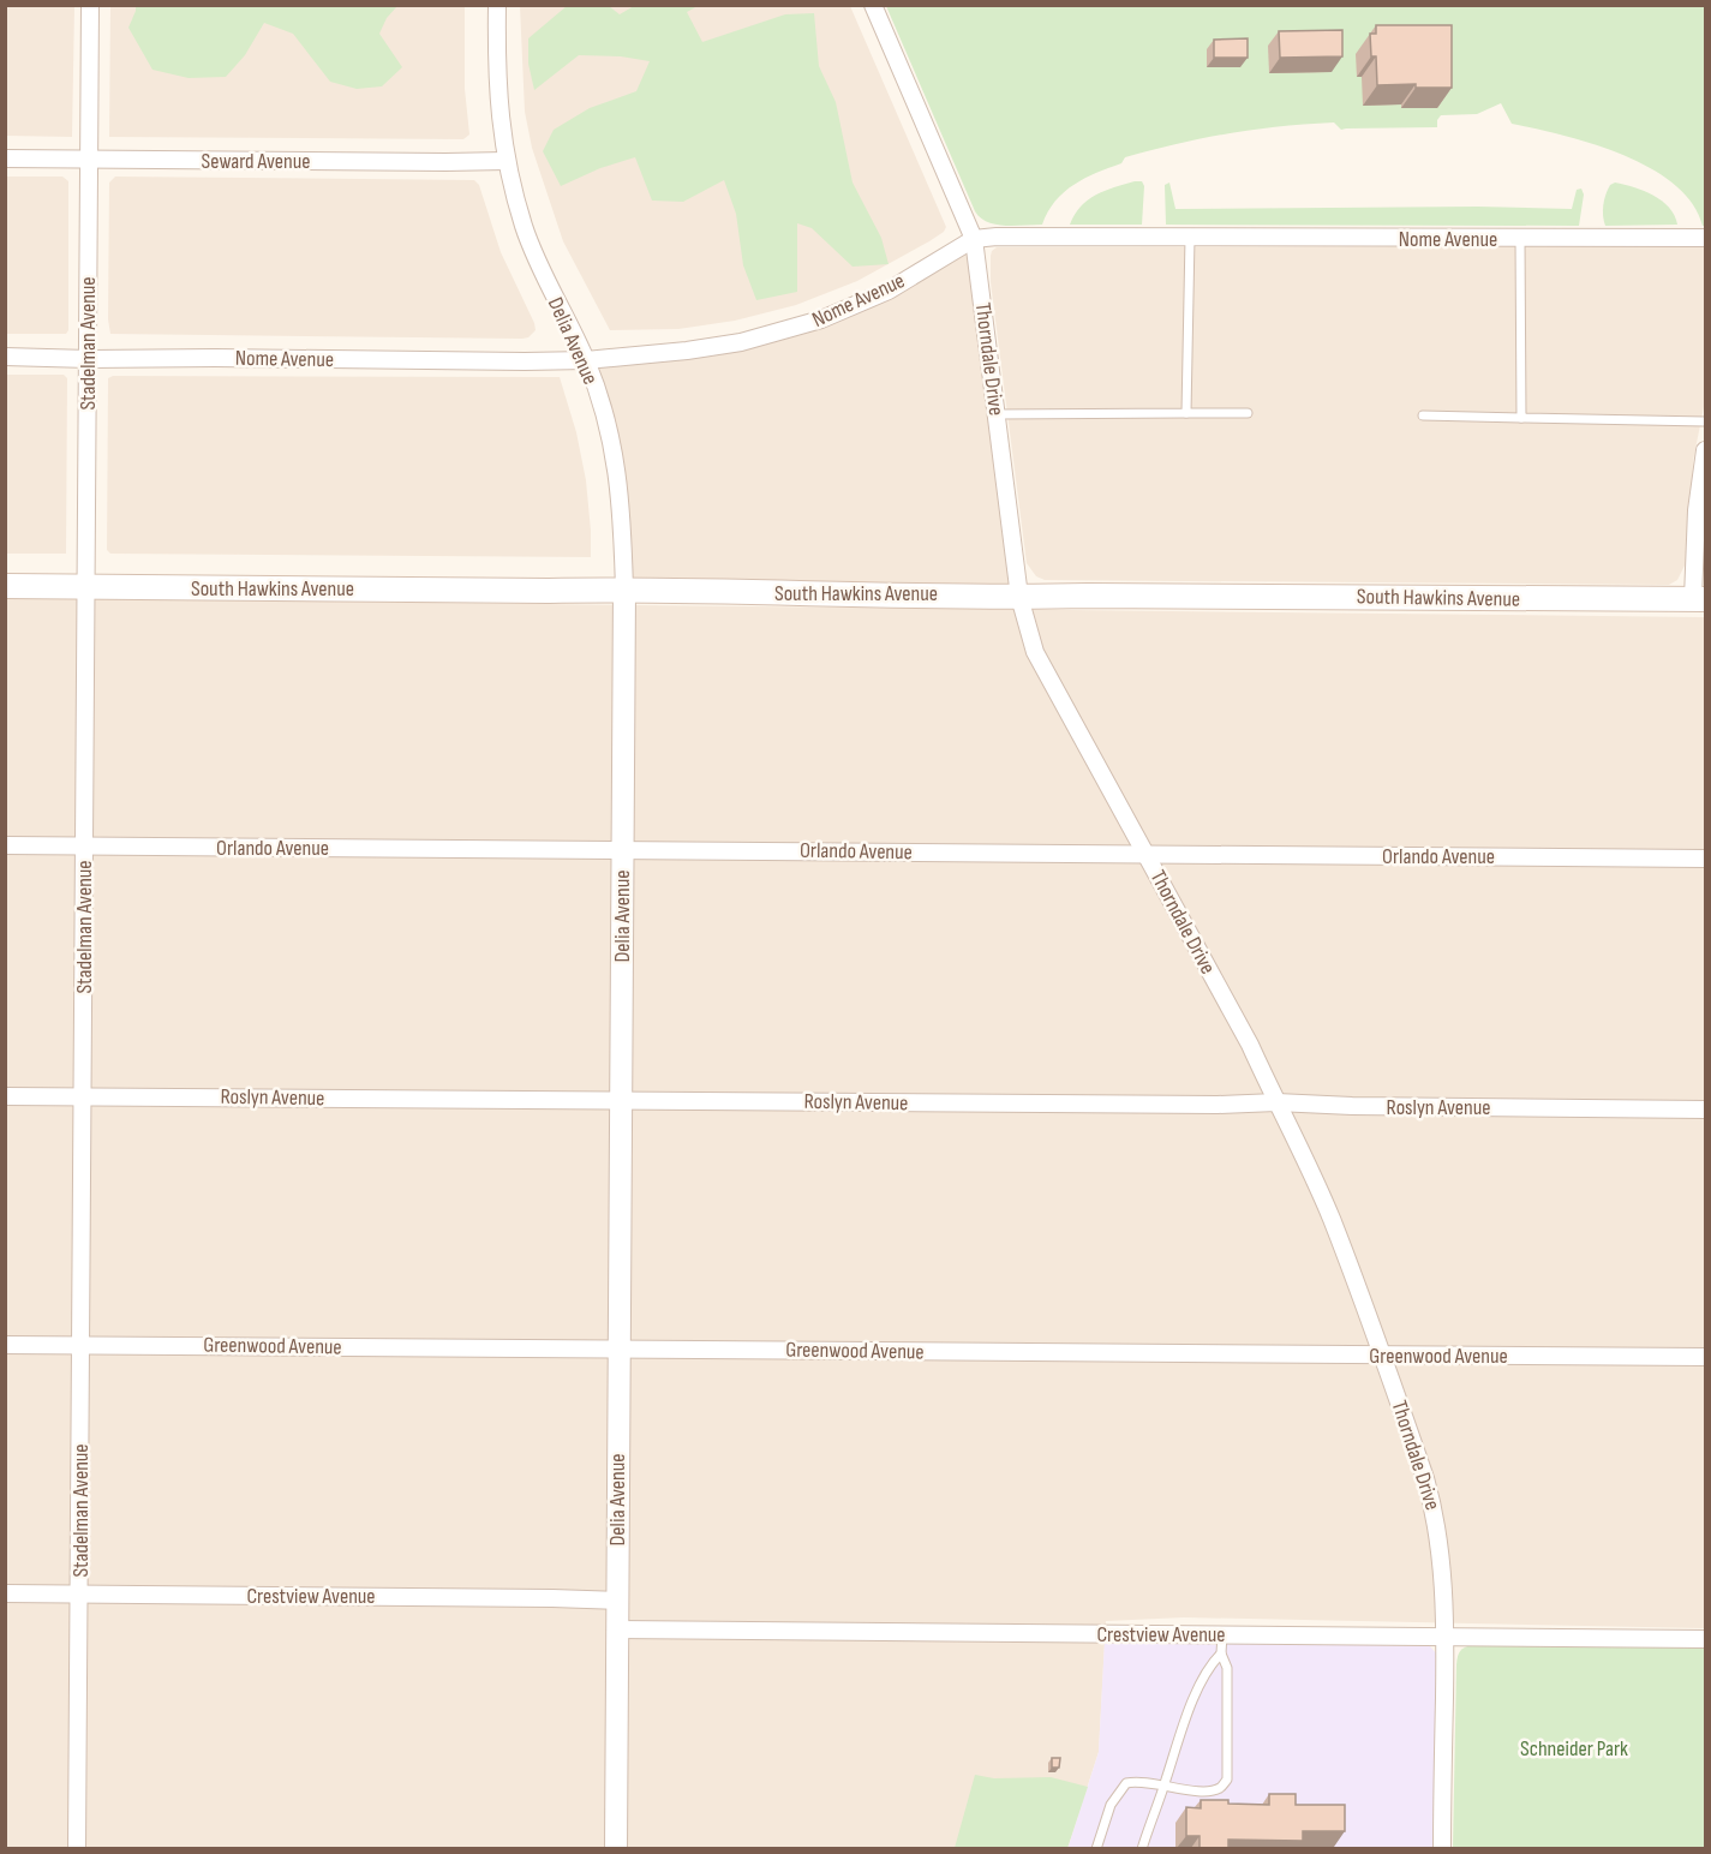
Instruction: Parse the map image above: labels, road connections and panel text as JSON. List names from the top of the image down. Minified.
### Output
{"streets":{"main road":["South Hawkins Avenue"],"street":["Seward Avenue","Nome Avenue","Delia Avenue","Stadelman Avenue","Thorndale Drive","Orlando Avenue","Roslyn Avenue","Greenwood Avenue","Crestview Avenue"]},"crossings":[["Seward Avenue","Delia Avenue"],["Seward Avenue","Stadelman Avenue"],["Nome Avenue","Delia Avenue"],["Nome Avenue","Stadelman Avenue"],["Nome Avenue","Thorndale Drive"],["Delia Avenue","South Hawkins Avenue"],["Delia Avenue","Orlando Avenue"],["Delia Avenue","Roslyn Avenue"],["Delia Avenue","Greenwood Avenue"],["Delia Avenue","Crestview Avenue"],["Stadelman Avenue","South Hawkins Avenue"],["Stadelman Avenue","Orlando Avenue"],["Stadelman Avenue","Roslyn Avenue"],["Stadelman Avenue","Greenwood Avenue"],["Stadelman Avenue","Crestview Avenue"],["Thorndale Drive","South Hawkins Avenue"],["Thorndale Drive","Orlando Avenue"],["Thorndale Drive","Roslyn Avenue"],["Thorndale Drive","Greenwood Avenue"],["Thorndale Drive","Crestview Avenue"]],"parks":["Schneider Park"]}
